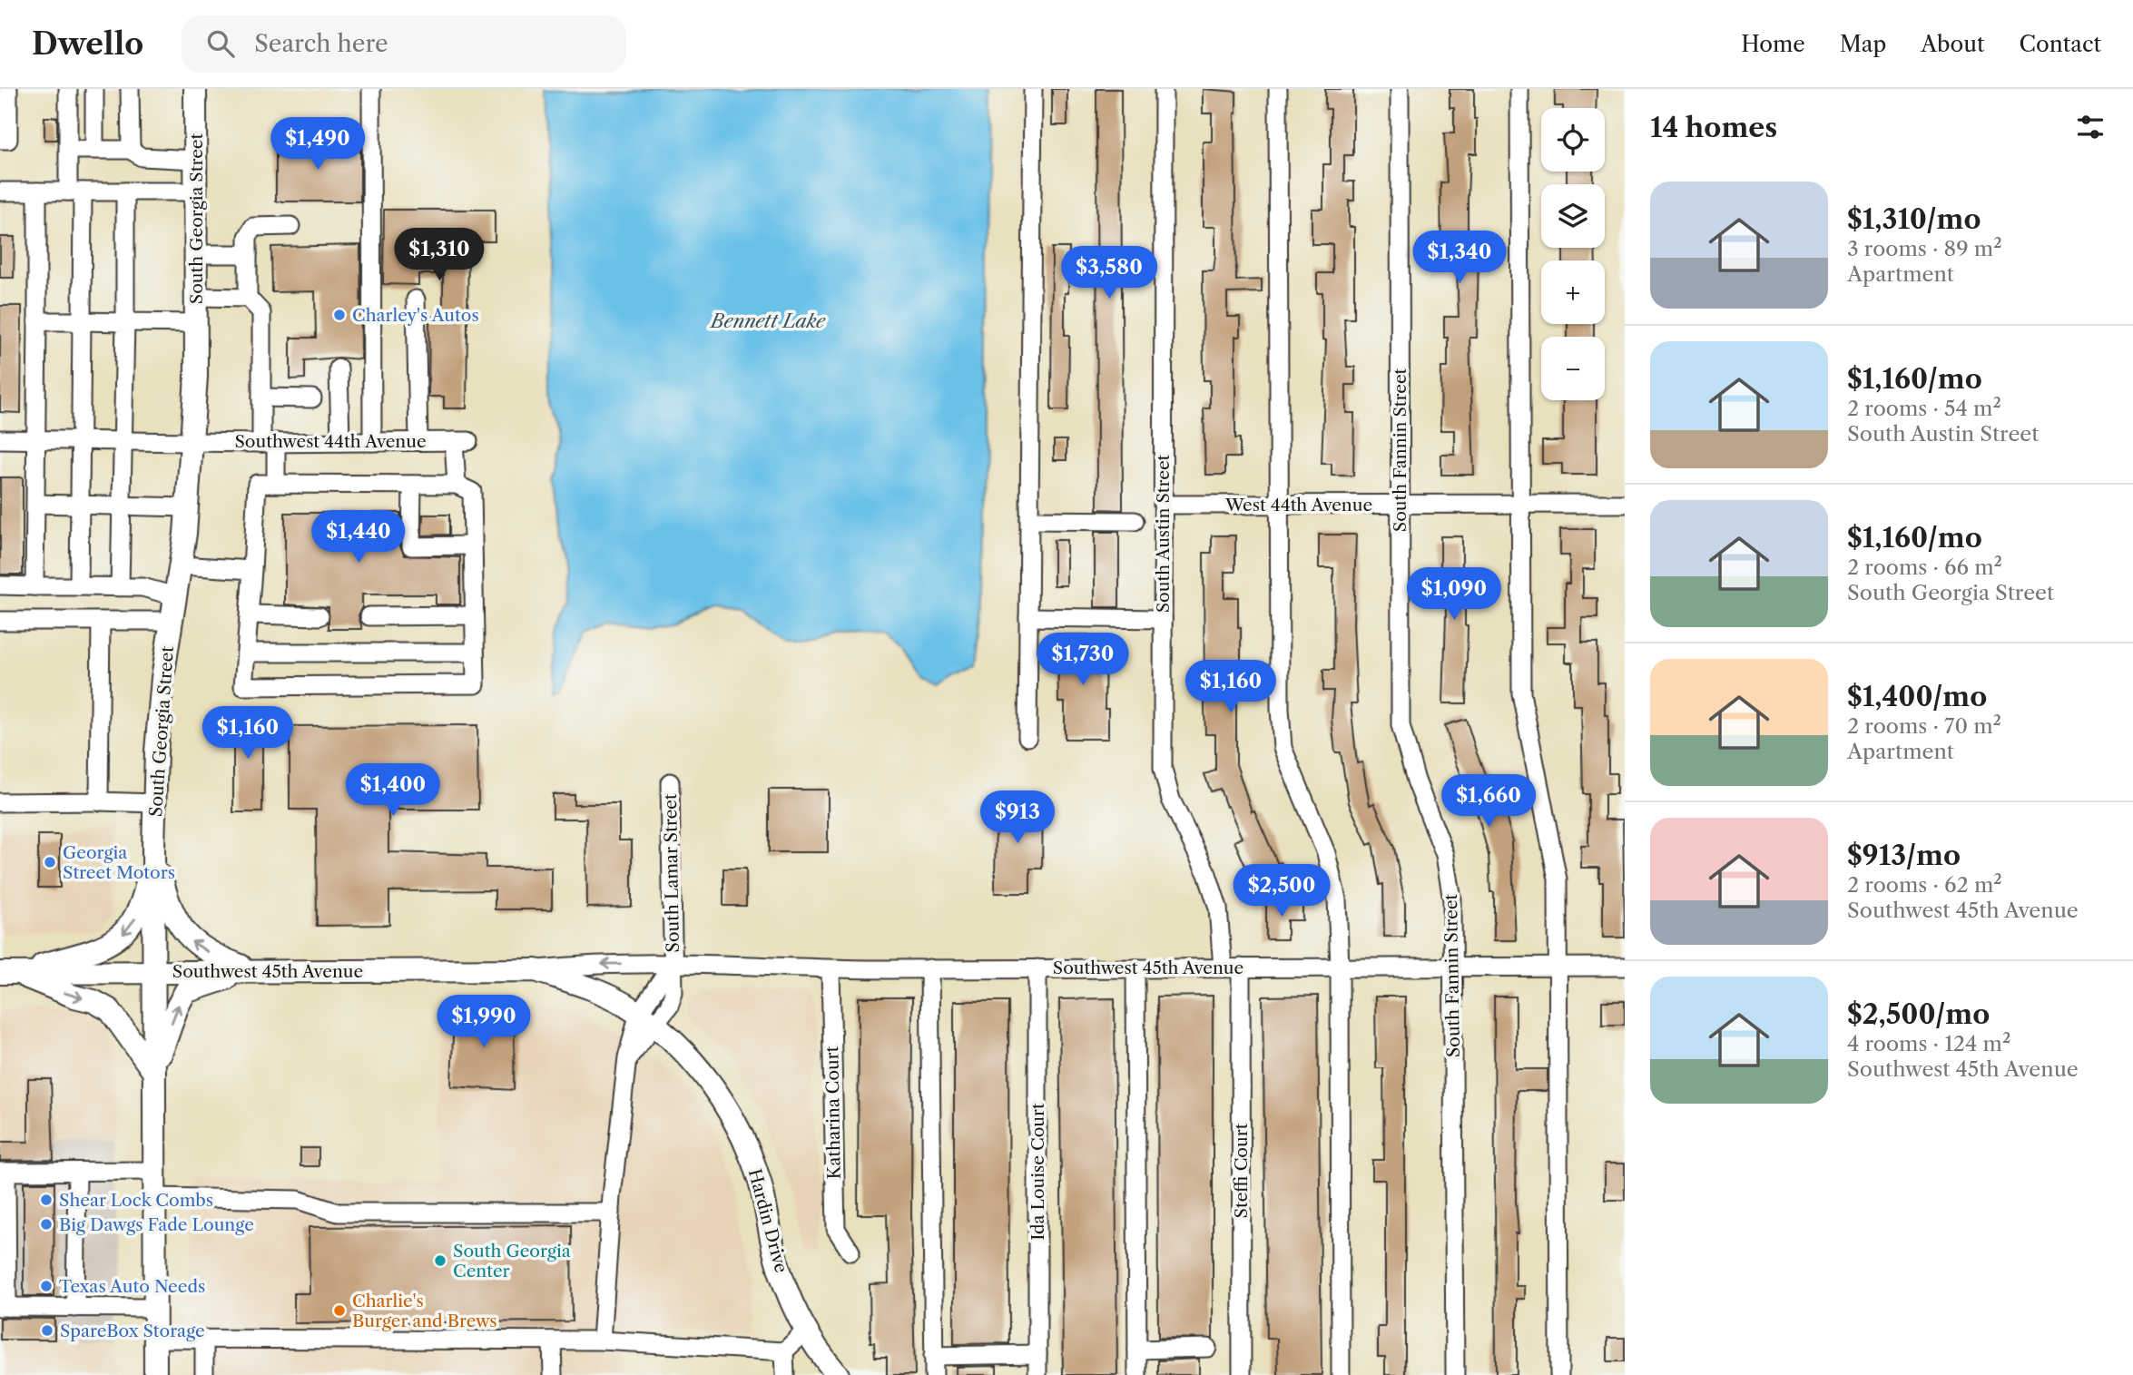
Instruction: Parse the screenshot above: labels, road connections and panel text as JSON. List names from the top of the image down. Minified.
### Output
{"streets":{"main road":["South Georgia Street","Southwest 45th Avenue","Hardin Drive"],"street":["Southwest 44th Avenue","South Fannin Street","West 44th Avenue","South Austin Street","South Lamar Street","Katharina Court","Steffi Court","Ida Louise Court"]},"crossings":[["South Georgia Street","Southwest 44th Avenue"],["South Georgia Street","Southwest 45th Avenue"],["South Fannin Street","West 44th Avenue"],["South Fannin Street","Southwest 45th Avenue"],["West 44th Avenue","South Austin Street"],["South Austin Street","Southwest 45th Avenue"],["South Lamar Street","Southwest 45th Avenue"],["Southwest 45th Avenue","Katharina Court"],["Southwest 45th Avenue","Steffi Court"],["Southwest 45th Avenue","Ida Louise Court"],["Southwest 45th Avenue","Hardin Drive"]],"water":["Bennett Lake"],"places":["Charley's Autos","Georgia Street Motors","Shear Lock Combs","Big Dawgs Fade Lounge","South Georgia Center","Texas Auto Needs","Charlie's Burger and Brews","SpareBox Storage"],"page":{"header":"Dwello","search":"Search here","nav":["Home","Map","About","Contact"],"heading":"14 homes","map_buttons":["+","−"],"price":["$1,490","$1,310","$1,340","$3,580","$1,440","$1,090","$1,730","$1,160","$1,160","$1,400","$1,660","$913","$2,500","$1,990"],"list":[{"name":"$1,310/mo","note":"3 rooms · 89 m² · Apartment"},{"name":"$1,160/mo","note":"2 rooms · 54 m² · South Austin Street"},{"name":"$1,160/mo","note":"2 rooms · 66 m² · South Georgia Street"},{"name":"$1,400/mo","note":"2 rooms · 70 m² · Apartment"},{"name":"$913/mo","note":"2 rooms · 62 m² · Southwest 45th Avenue"},{"name":"$2,500/mo","note":"4 rooms · 124 m² · Southwest 45th Avenue"}]}}
